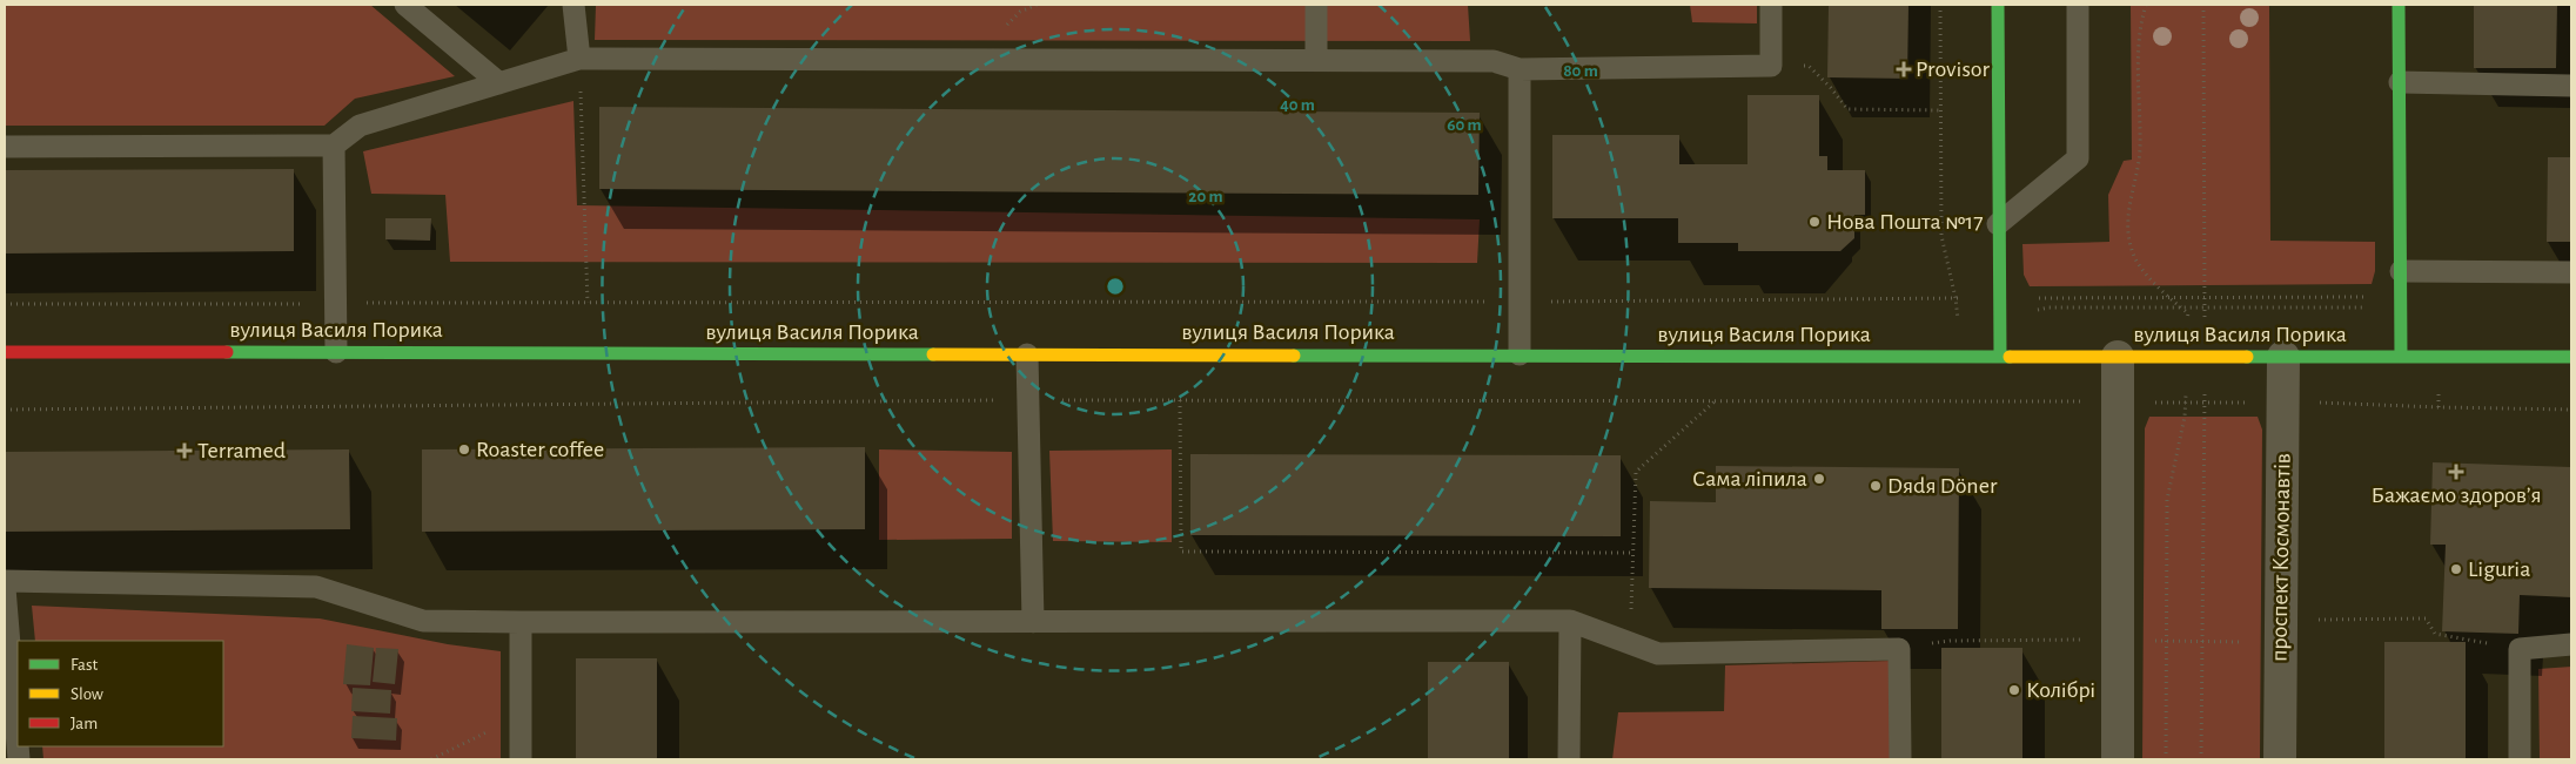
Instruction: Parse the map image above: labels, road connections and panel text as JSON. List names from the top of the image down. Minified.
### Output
{"streets":{"street":["вулиця Василя Порика","проспект Космонавтів"]},"crossings":[["вулиця Василя Порика","проспект Космонавтів"]],"places":{"health":["Provisor","Terramed","Бажаємо здоровʼя"],"other":["Нова Пошта №17","Roaster coffee","Сама ліпила","Dяdя Döner","Liguria","Колібрі"]},"legend":["Fast","Slow","Jam"],"rings":["80 m","40 m","60 m","20 m"]}
